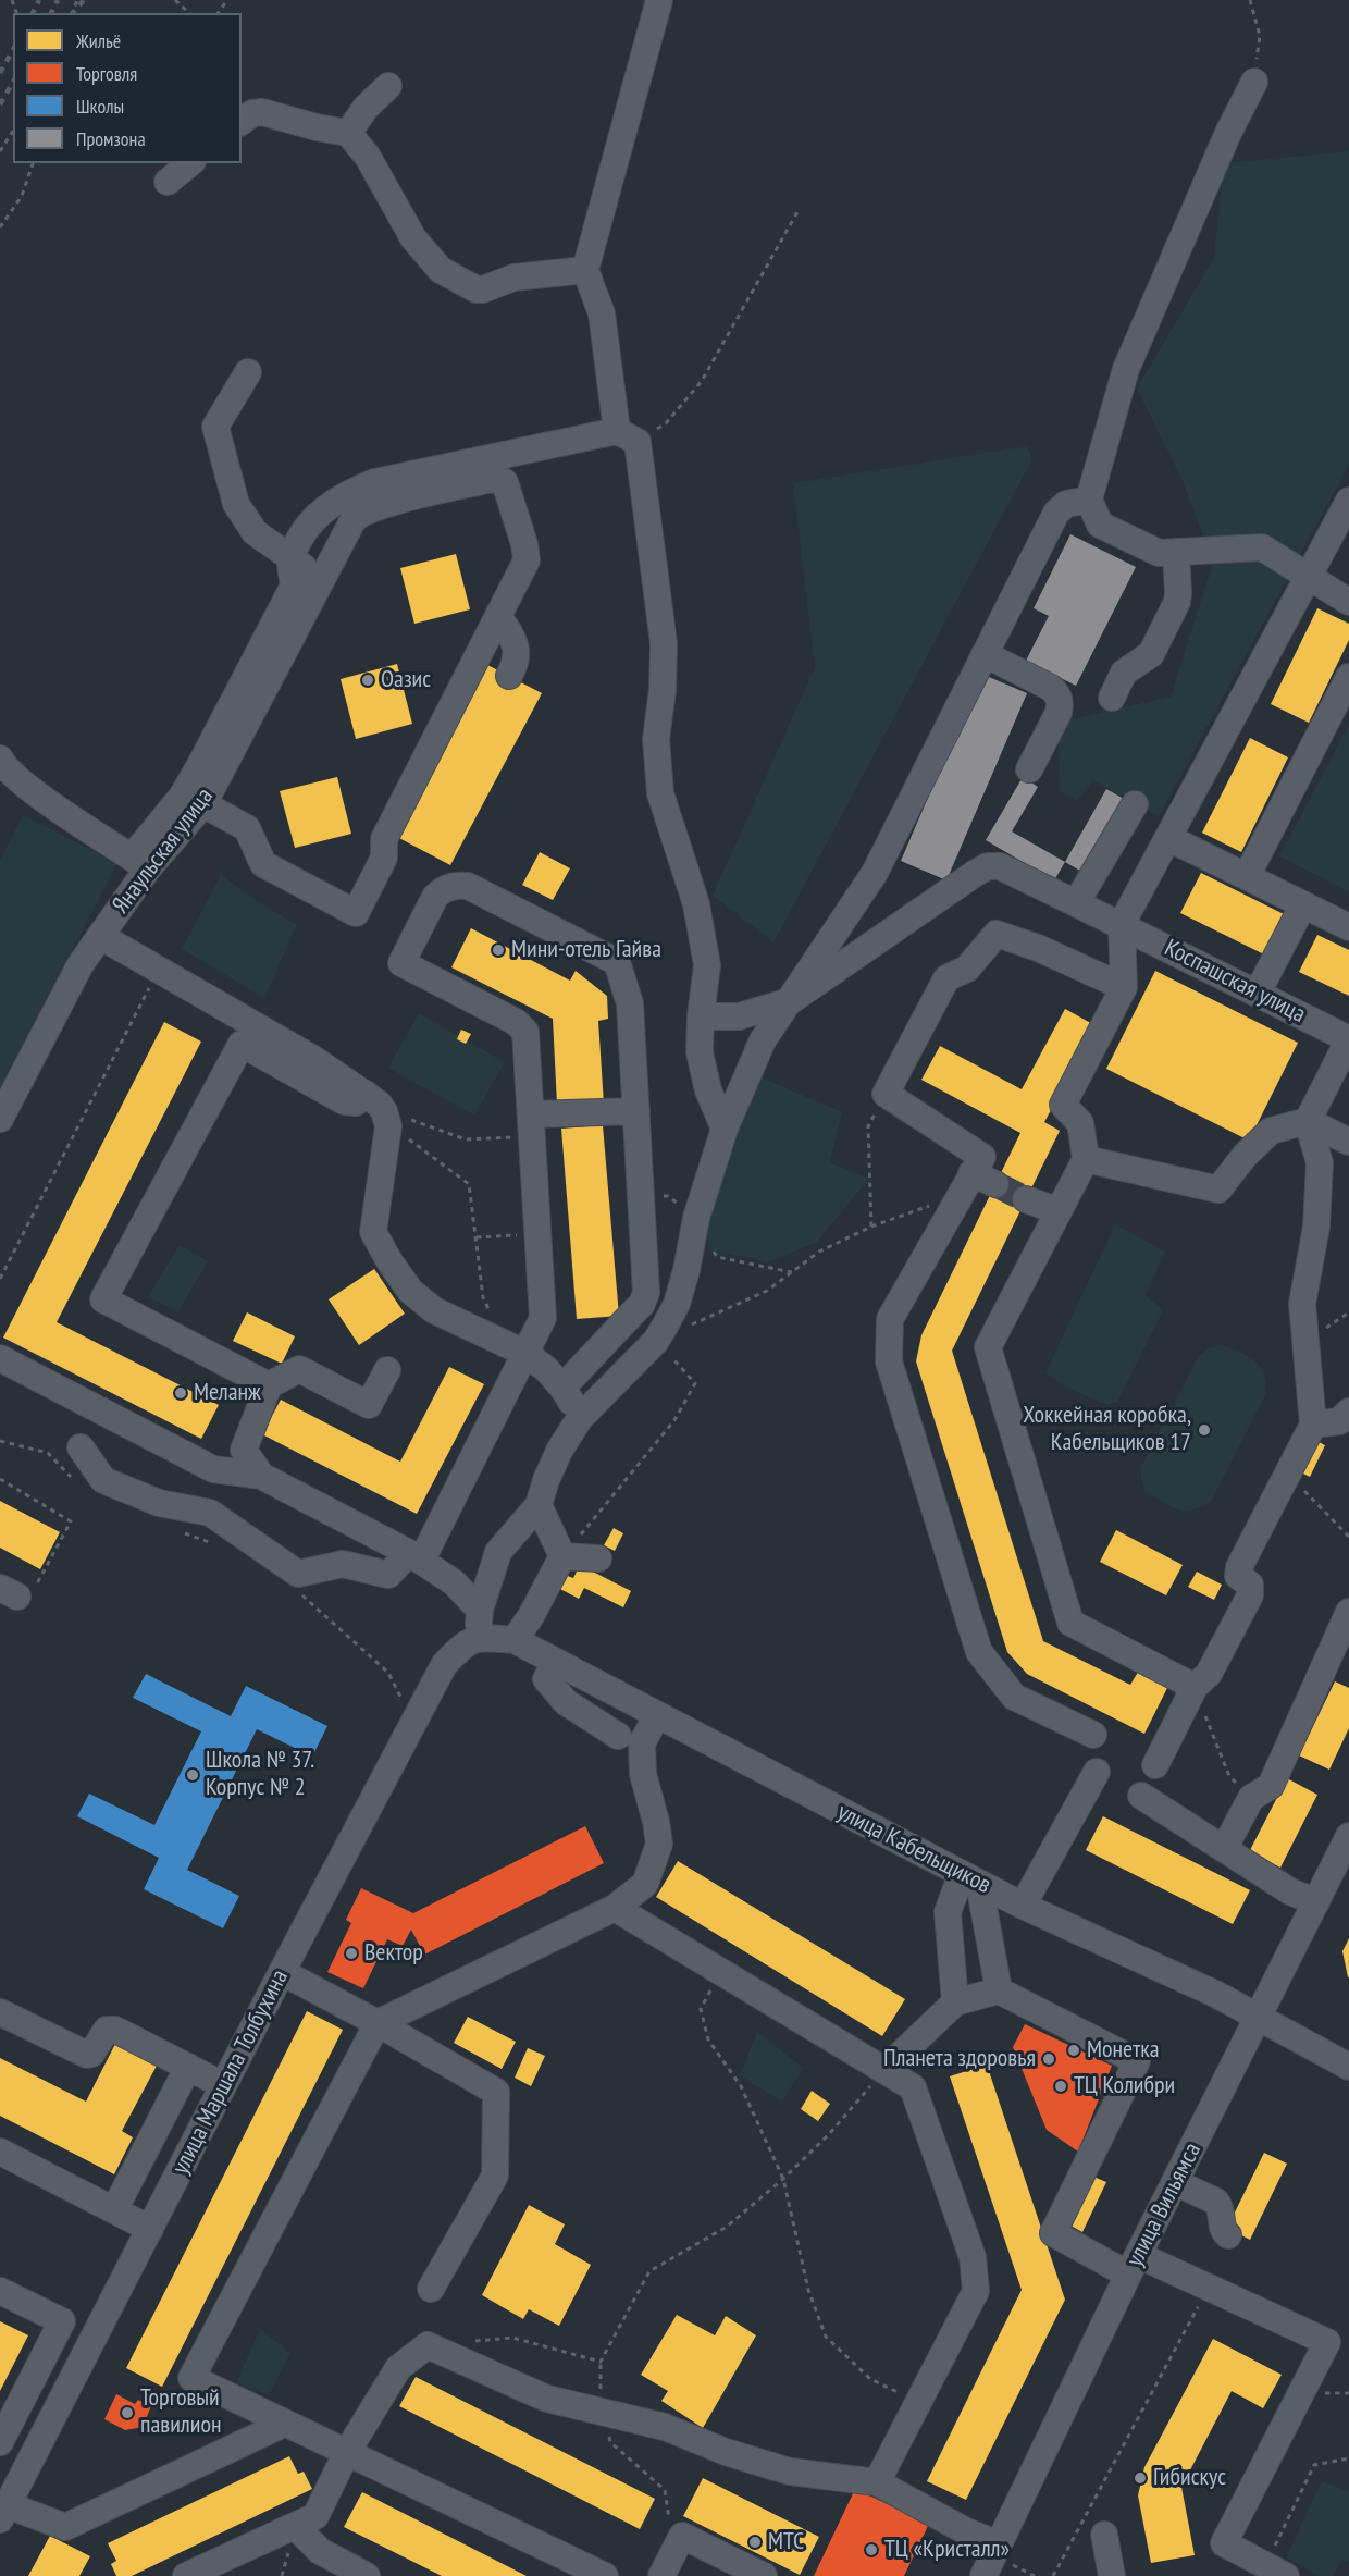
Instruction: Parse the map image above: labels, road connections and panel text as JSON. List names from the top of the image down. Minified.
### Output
{"streets":{"street":["Янаульская улица","Коспашская улица","улица Кабельщиков","улица Маршала Толбухина","улица Вильямса"]},"crossings":[["улица Кабельщиков","улица Маршала Толбухина"],["улица Кабельщиков","улица Вильямса"]],"places":["Оазис","Мини-отель Гайва","Меланж","Хоккейная коробка, Кабельщиков 17","Школа № 37. Корпус № 2","Вектор","Монетка","Планета здоровья","ТЦ Колибри","Торговый павилион","Гибискус","МТС","ТЦ «Кристалл»"],"legend":["Жильё","Торговля","Школы","Промзона"]}
